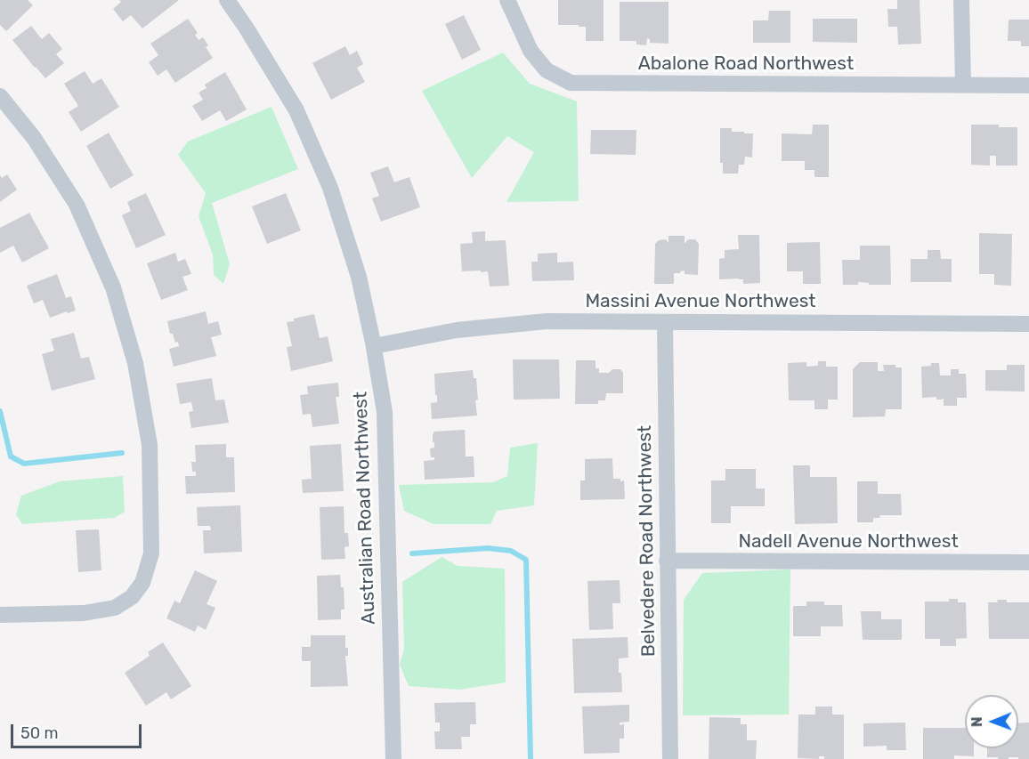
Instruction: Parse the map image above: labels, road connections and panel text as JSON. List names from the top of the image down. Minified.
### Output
{"streets":{"street":["Abalone Road Northwest","Massini Avenue Northwest","Australian Road Northwest","Belvedere Road Northwest","Nadell Avenue Northwest"]},"crossings":[["Massini Avenue Northwest","Australian Road Northwest"],["Massini Avenue Northwest","Belvedere Road Northwest"],["Belvedere Road Northwest","Nadell Avenue Northwest"]],"scale_bar":"50 m","north":"left"}
